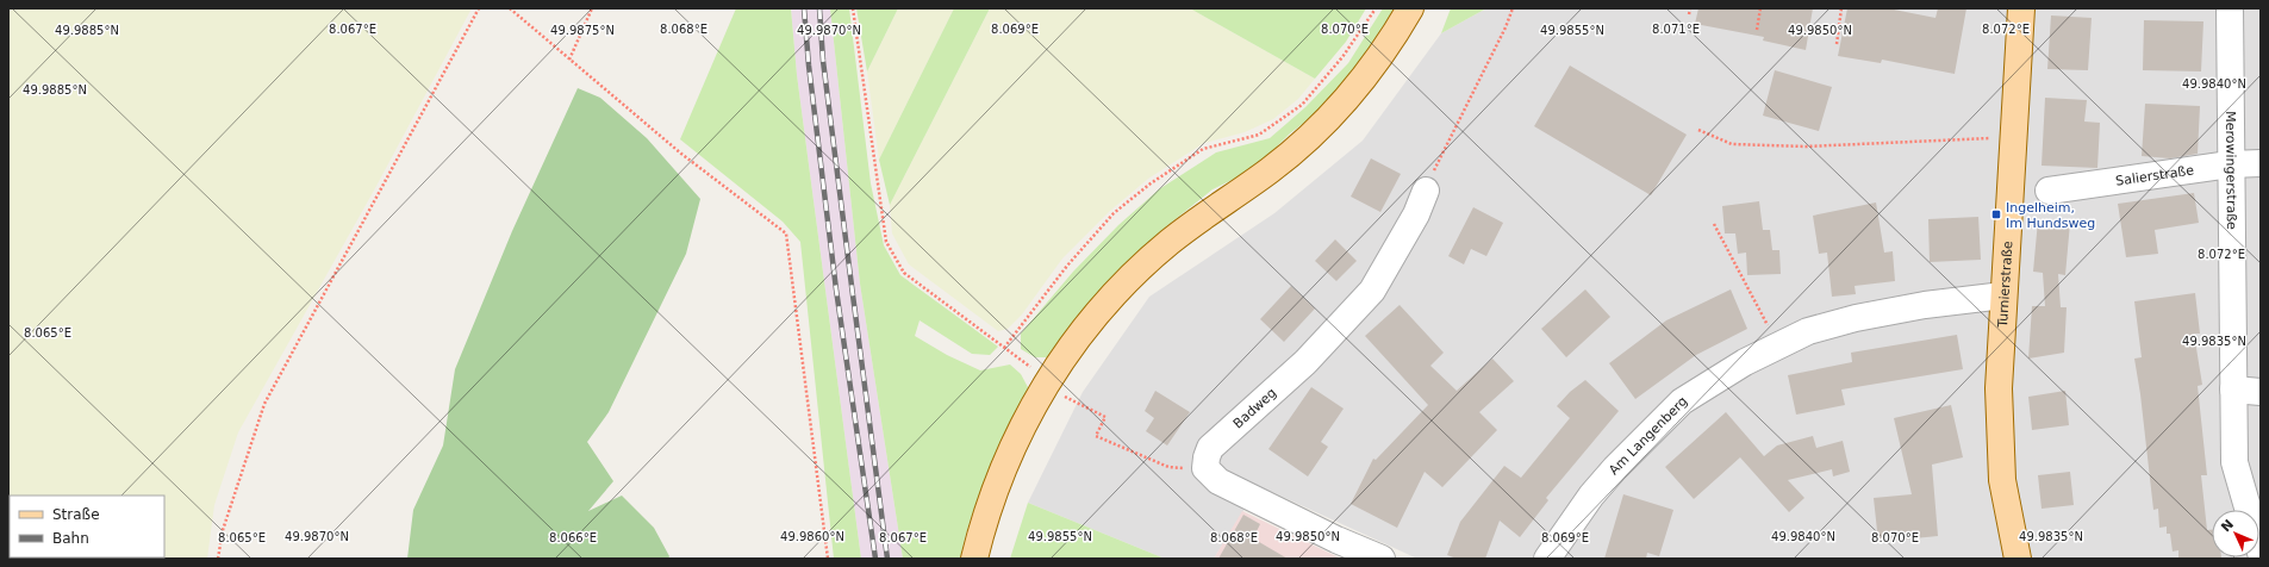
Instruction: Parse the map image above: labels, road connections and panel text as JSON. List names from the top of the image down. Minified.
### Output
{"streets":{"main road":["Turnierstraße"],"street":["Merowingerstraße","Salierstraße","Badweg","Am Langenberg"]},"crossings":[["Merowingerstraße","Salierstraße"],["Turnierstraße","Am Langenberg"]],"places":{"transit":["Ingelheim, Im Hundsweg"]},"legend":["Straße","Bahn"],"north":"top left","coordinates":["8.067°E","8.068°E","8.069°E","8.070°E","8.071°E","8.072°E","49.9885°N","49.9875°N","49.9870°N","49.9855°N","49.9850°N","49.9840°N","8.065°E","49.9835°N","49.9860°N","8.066°E"]}
